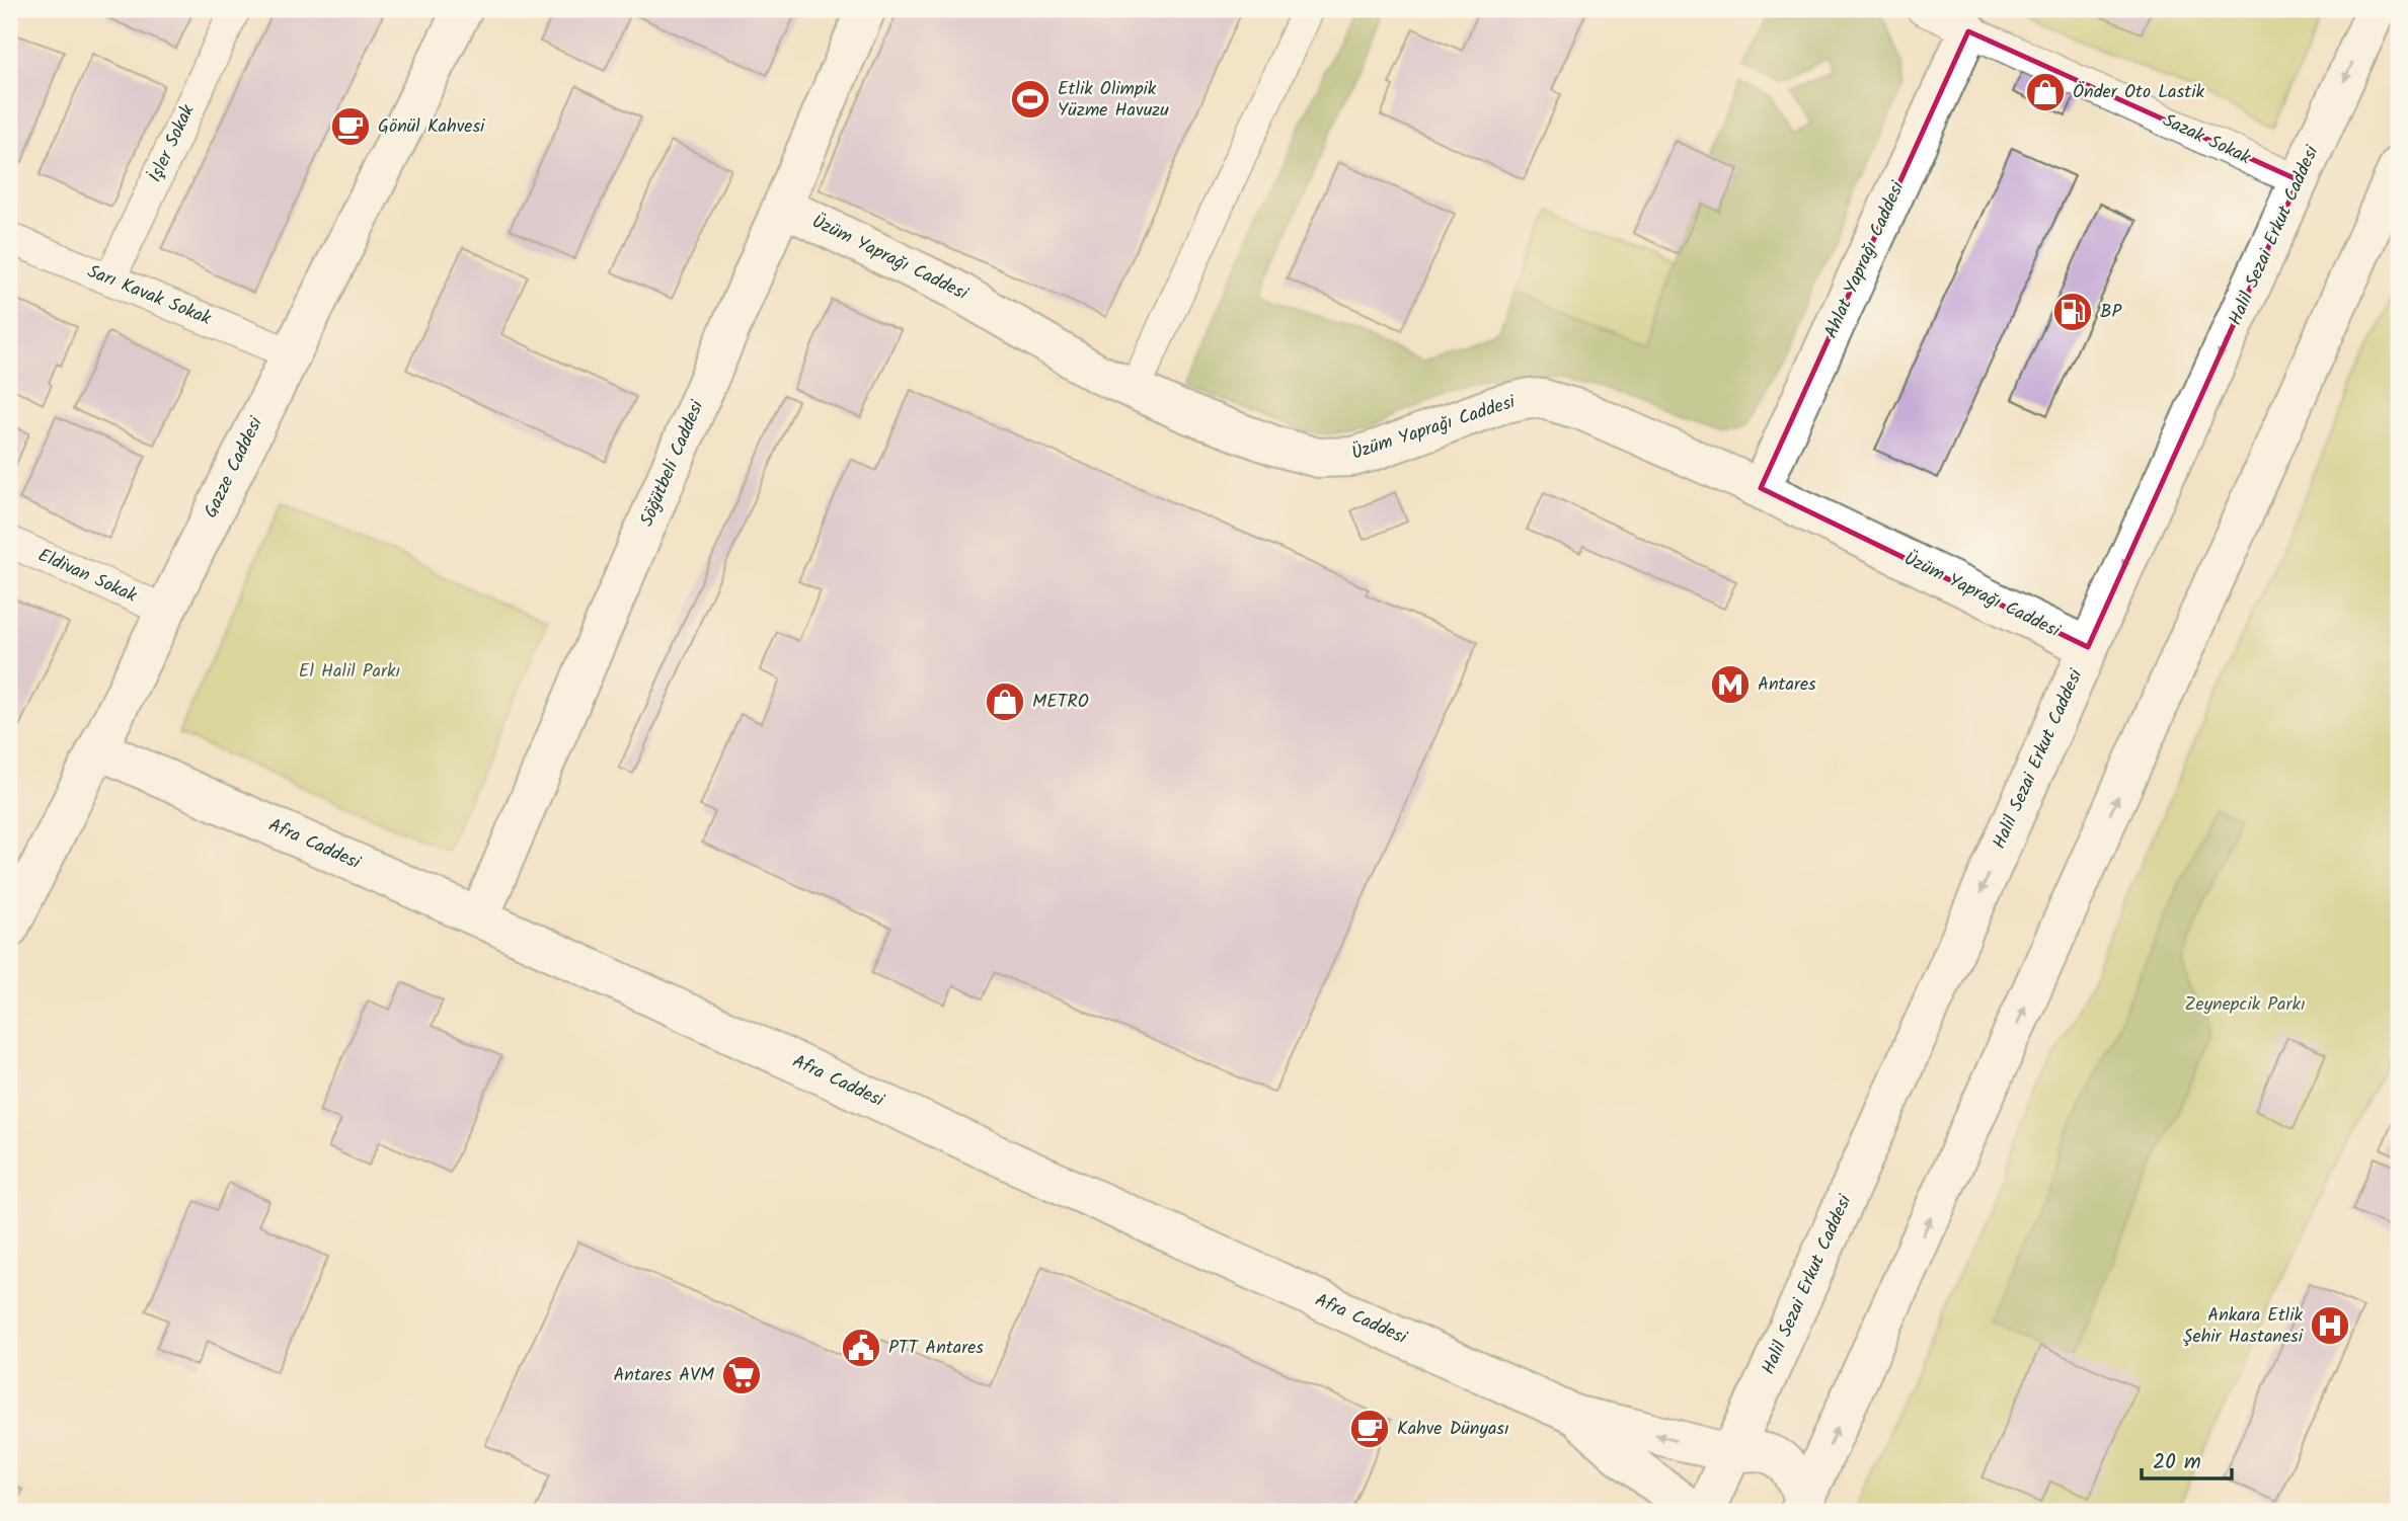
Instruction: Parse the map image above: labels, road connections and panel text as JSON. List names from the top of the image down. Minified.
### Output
{"streets":{"street":["Sazak Sokak","İşler Sokak","Halil Sezai Erkut Caddesi","Üzüm Yaprağı Caddesi","Ahlat Yaprağı Caddesi","Sarı Kavak Sokak","Söğütbeli Caddesi","Gazze Caddesi","Eldivan Sokak","Afra Caddesi"]},"crossings":[["Sazak Sokak","Halil Sezai Erkut Caddesi"],["Sazak Sokak","Ahlat Yaprağı Caddesi"],["İşler Sokak","Sarı Kavak Sokak"],["Halil Sezai Erkut Caddesi","Üzüm Yaprağı Caddesi"],["Halil Sezai Erkut Caddesi","Afra Caddesi"],["Üzüm Yaprağı Caddesi","Ahlat Yaprağı Caddesi"],["Üzüm Yaprağı Caddesi","Söğütbeli Caddesi"],["Sarı Kavak Sokak","Gazze Caddesi"],["Söğütbeli Caddesi","Afra Caddesi"],["Gazze Caddesi","Eldivan Sokak"],["Gazze Caddesi","Afra Caddesi"]],"parks":["El Halil Parkı","Zeynepcik Parkı"],"places":{"shop":["Önder Oto Lastik","METRO"],"sports":["Etlik Olimpik Yüzme Havuzu"],"cafe":["Gönül Kahvesi","Kahve Dünyası"],"fuel station":["BP"],"metro station":["Antares"],"hospital":["Ankara Etlik Şehir Hastanesi"],"public building":["PTT Antares"],"supermarket":["Antares AVM"]},"scale_bar":"20 m"}
